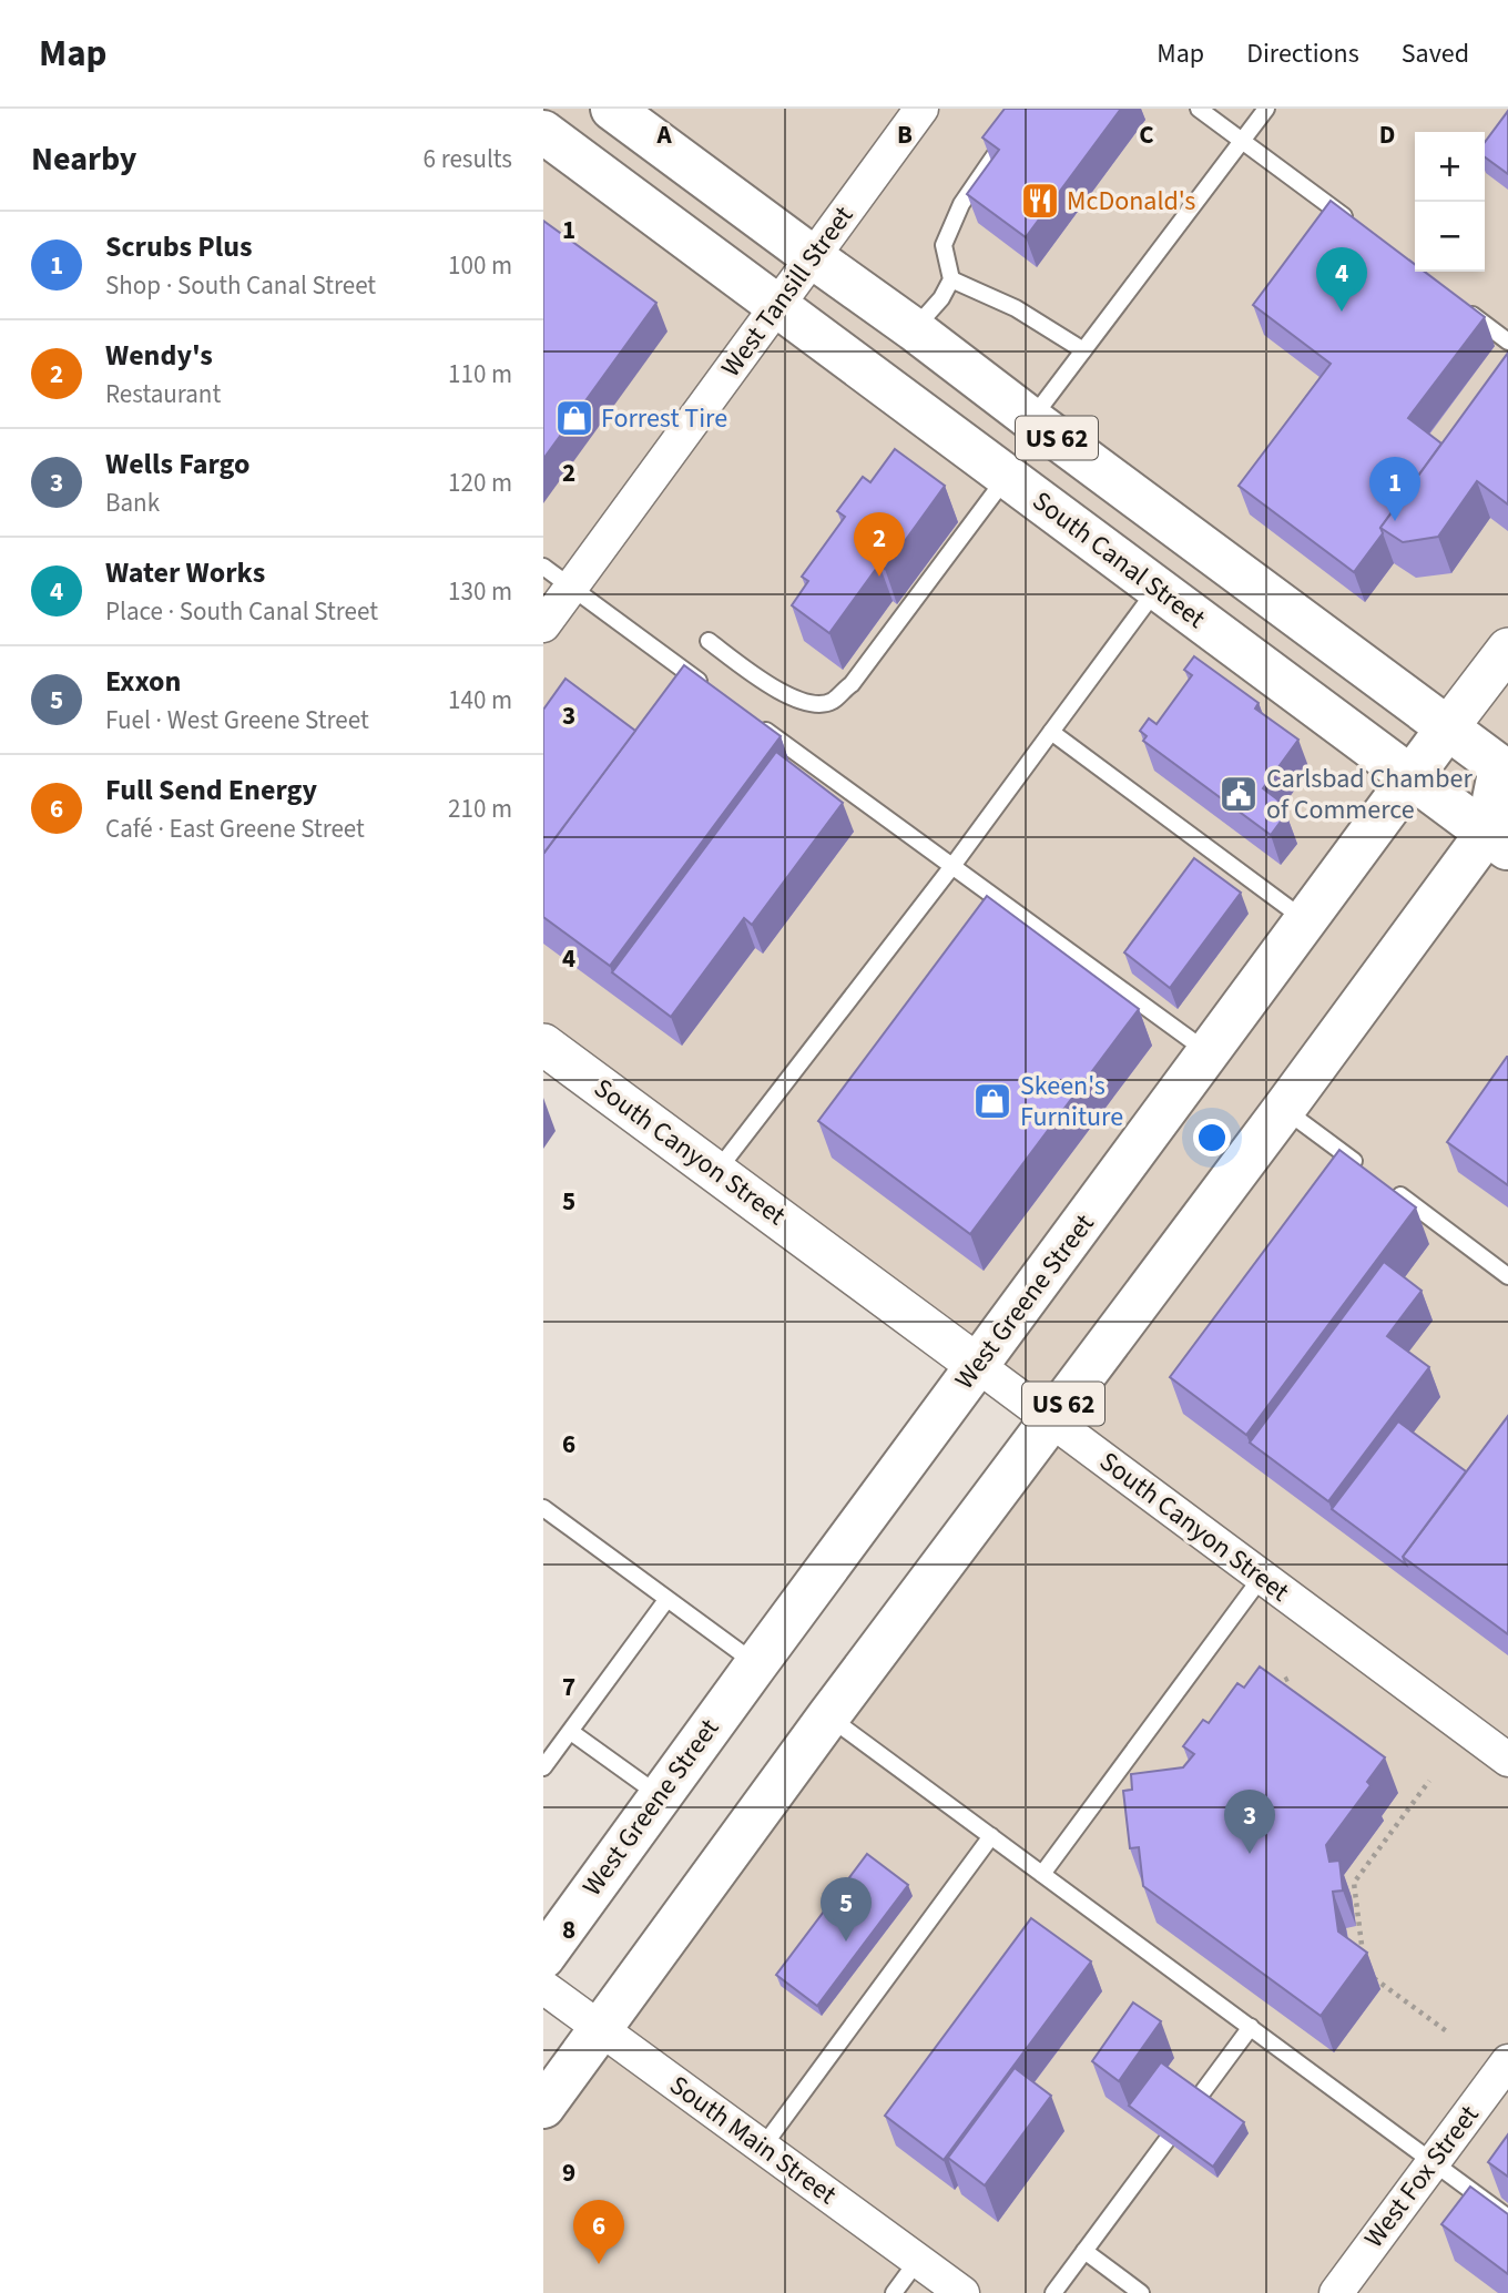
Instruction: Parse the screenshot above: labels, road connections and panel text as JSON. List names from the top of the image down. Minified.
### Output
{"streets":{"highway":["US 62","South Canal Street","West Greene Street"],"street":["West Tansill Street","South Canyon Street","South Main Street","West Fox Street"]},"crossings":[["West Tansill Street","US 62"],["West Tansill Street","South Canal Street"],["US 62","South Canal Street"],["US 62","South Canyon Street"],["US 62","West Greene Street"],["US 62","South Main Street"],["South Canal Street","West Greene Street"],["South Canyon Street","West Greene Street"]],"places":{"restaurant":["McDonald's"],"shop":["Forrest Tire","Skeen's Furniture"],"public building":["Carlsbad Chamber of Commerce"]},"page":{"header":"Map","nav":["Map","Directions","Saved"],"heading":["Nearby","6 results"],"map_buttons":["+","−"],"list":[{"mark":"1","name":"Scrubs Plus","note":"Shop · South Canal Street","value":"100 m"},{"mark":"2","name":"Wendy's","note":"Restaurant","value":"110 m"},{"mark":"3","name":"Wells Fargo","note":"Bank","value":"120 m"},{"mark":"4","name":"Water Works","note":"Place · South Canal Street","value":"130 m"},{"mark":"5","name":"Exxon","note":"Fuel · West Greene Street","value":"140 m"},{"mark":"6","name":"Full Send Energy","note":"Café · East Greene Street","value":"210 m"}],"pins":["4","1","2","3","5","6"]},"grid":{"columns":["A","B","C","D"],"rows":["1","2","3","4","5","6","7","8","9"]}}
